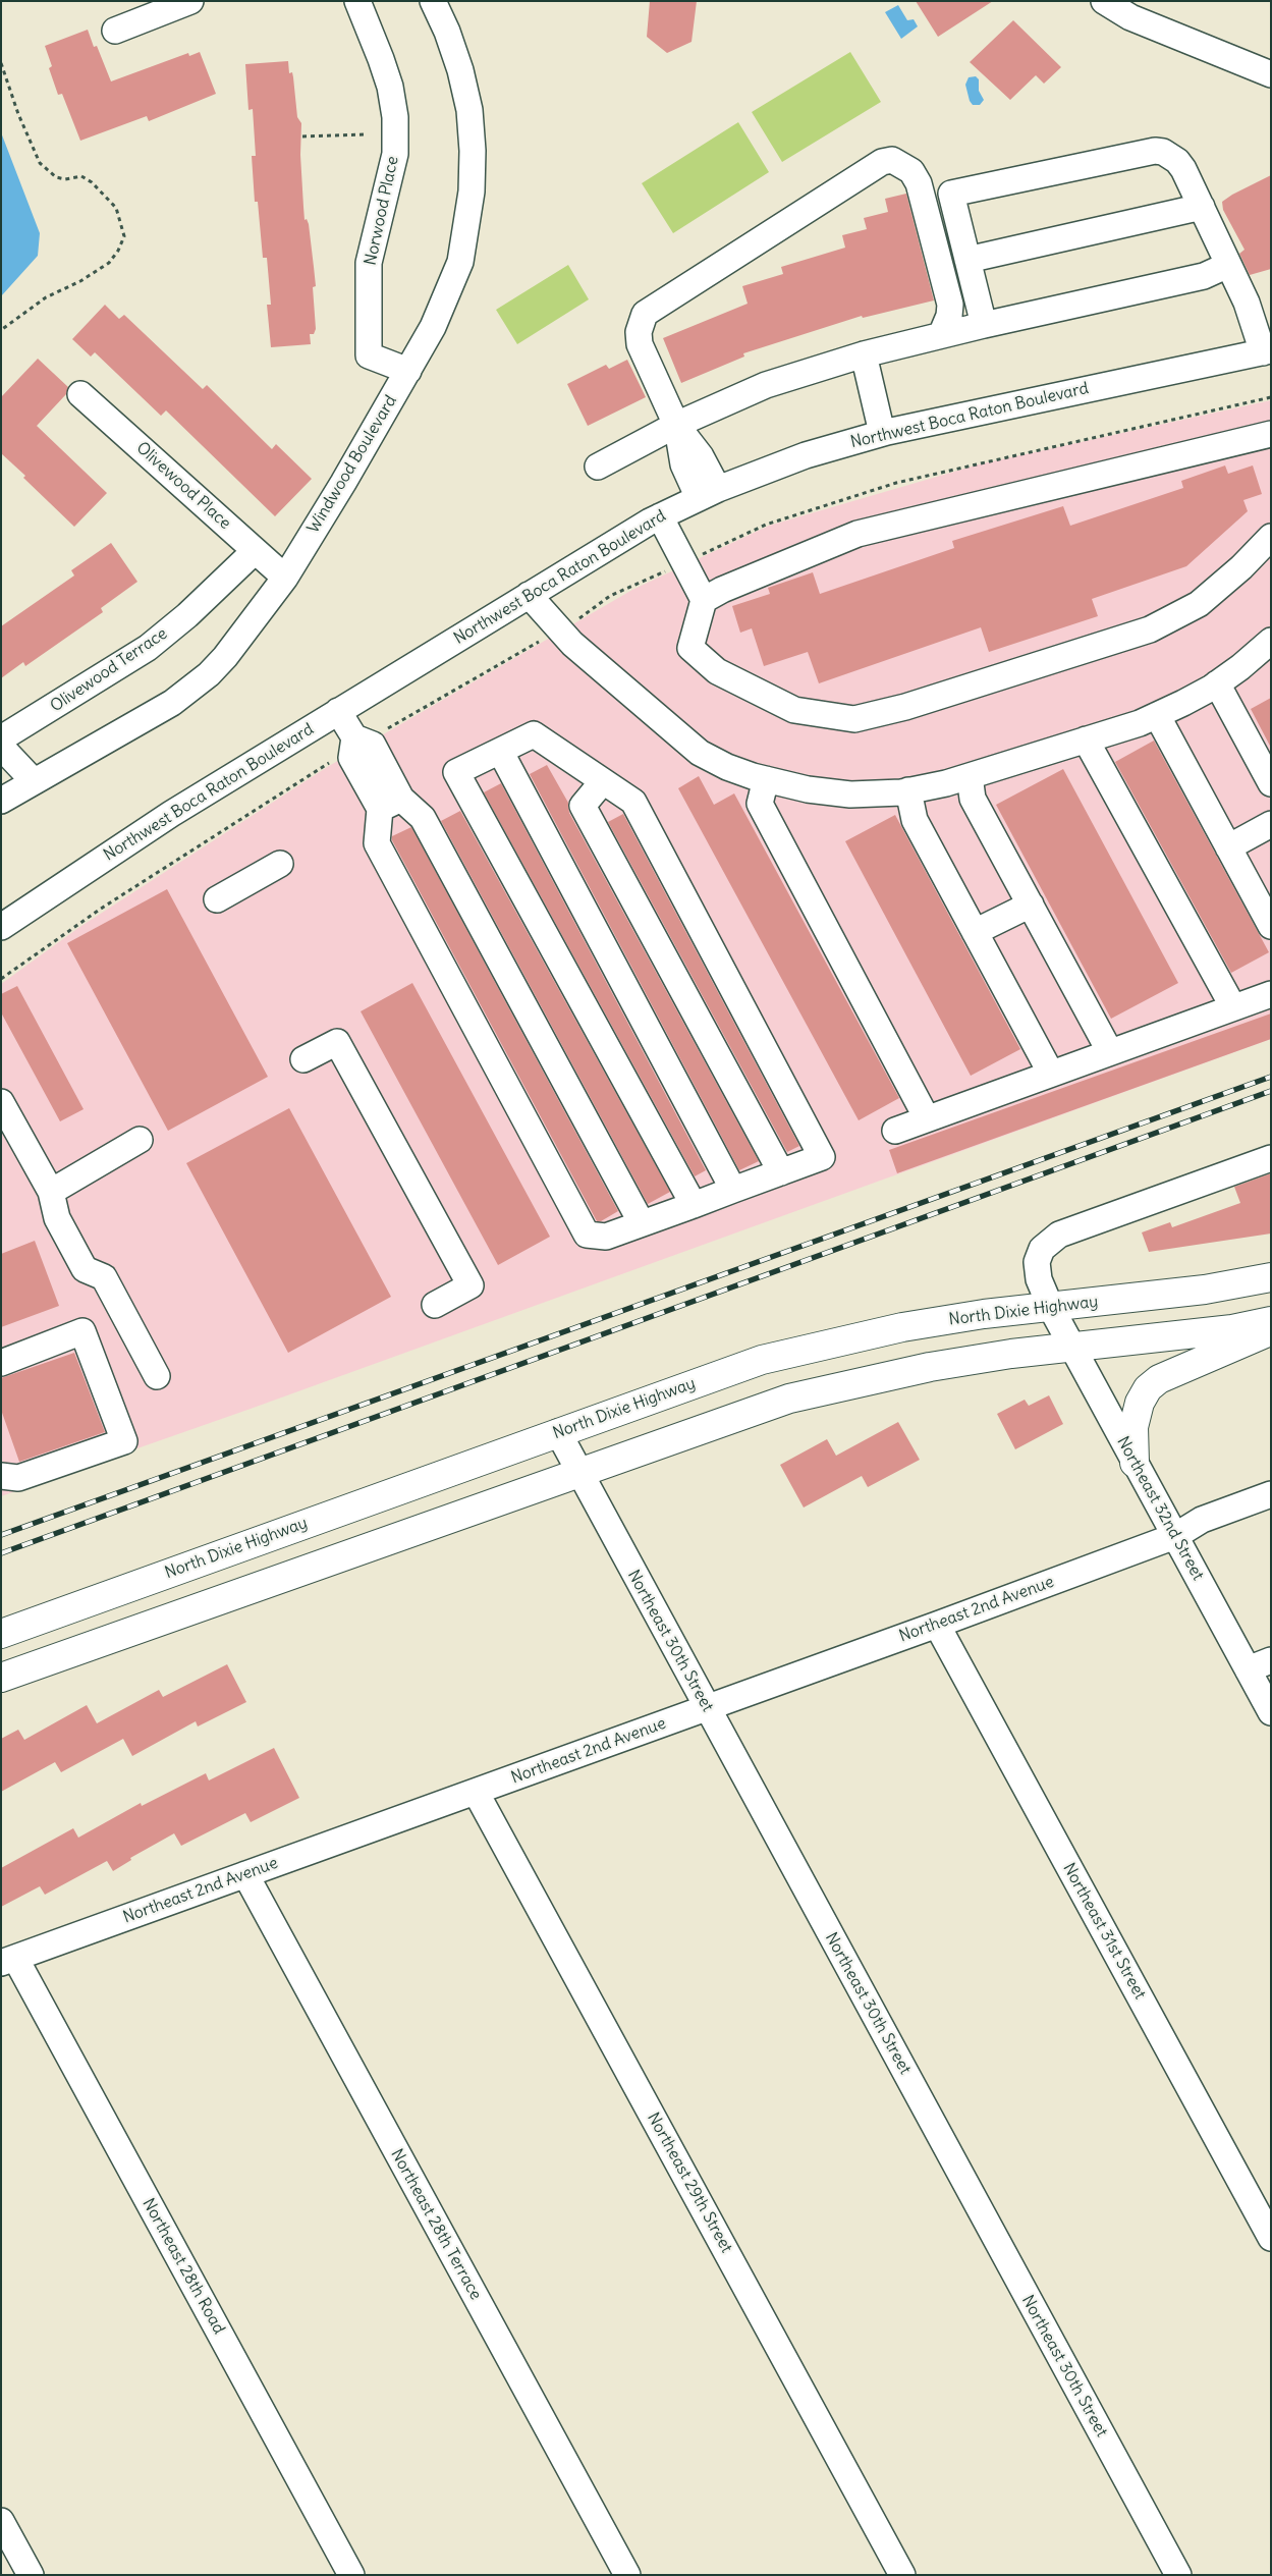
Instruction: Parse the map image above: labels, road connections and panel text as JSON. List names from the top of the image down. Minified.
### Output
{"streets":{"main road":["North Dixie Highway"],"street":["Norwood Place","Northwest Boca Raton Boulevard","Windwood Boulevard","Olivewood Place","Olivewood Terrace","Northeast 32nd Street","Northeast 2nd Avenue","Northeast 30th Street","Northeast 31st Street","Northeast 29th Street","Northeast 28th Terrace","Northeast 28th Road"]},"crossings":[["Norwood Place","Windwood Boulevard"],["Windwood Boulevard","Olivewood Place"],["Olivewood Place","Olivewood Terrace"],["North Dixie Highway","Northeast 32nd Street"],["North Dixie Highway","Northeast 30th Street"],["Northeast 32nd Street","Northeast 2nd Avenue"],["Northeast 2nd Avenue","Northeast 30th Street"],["Northeast 2nd Avenue","Northeast 31st Street"],["Northeast 2nd Avenue","Northeast 29th Street"],["Northeast 2nd Avenue","Northeast 28th Terrace"],["Northeast 2nd Avenue","Northeast 28th Road"]]}
